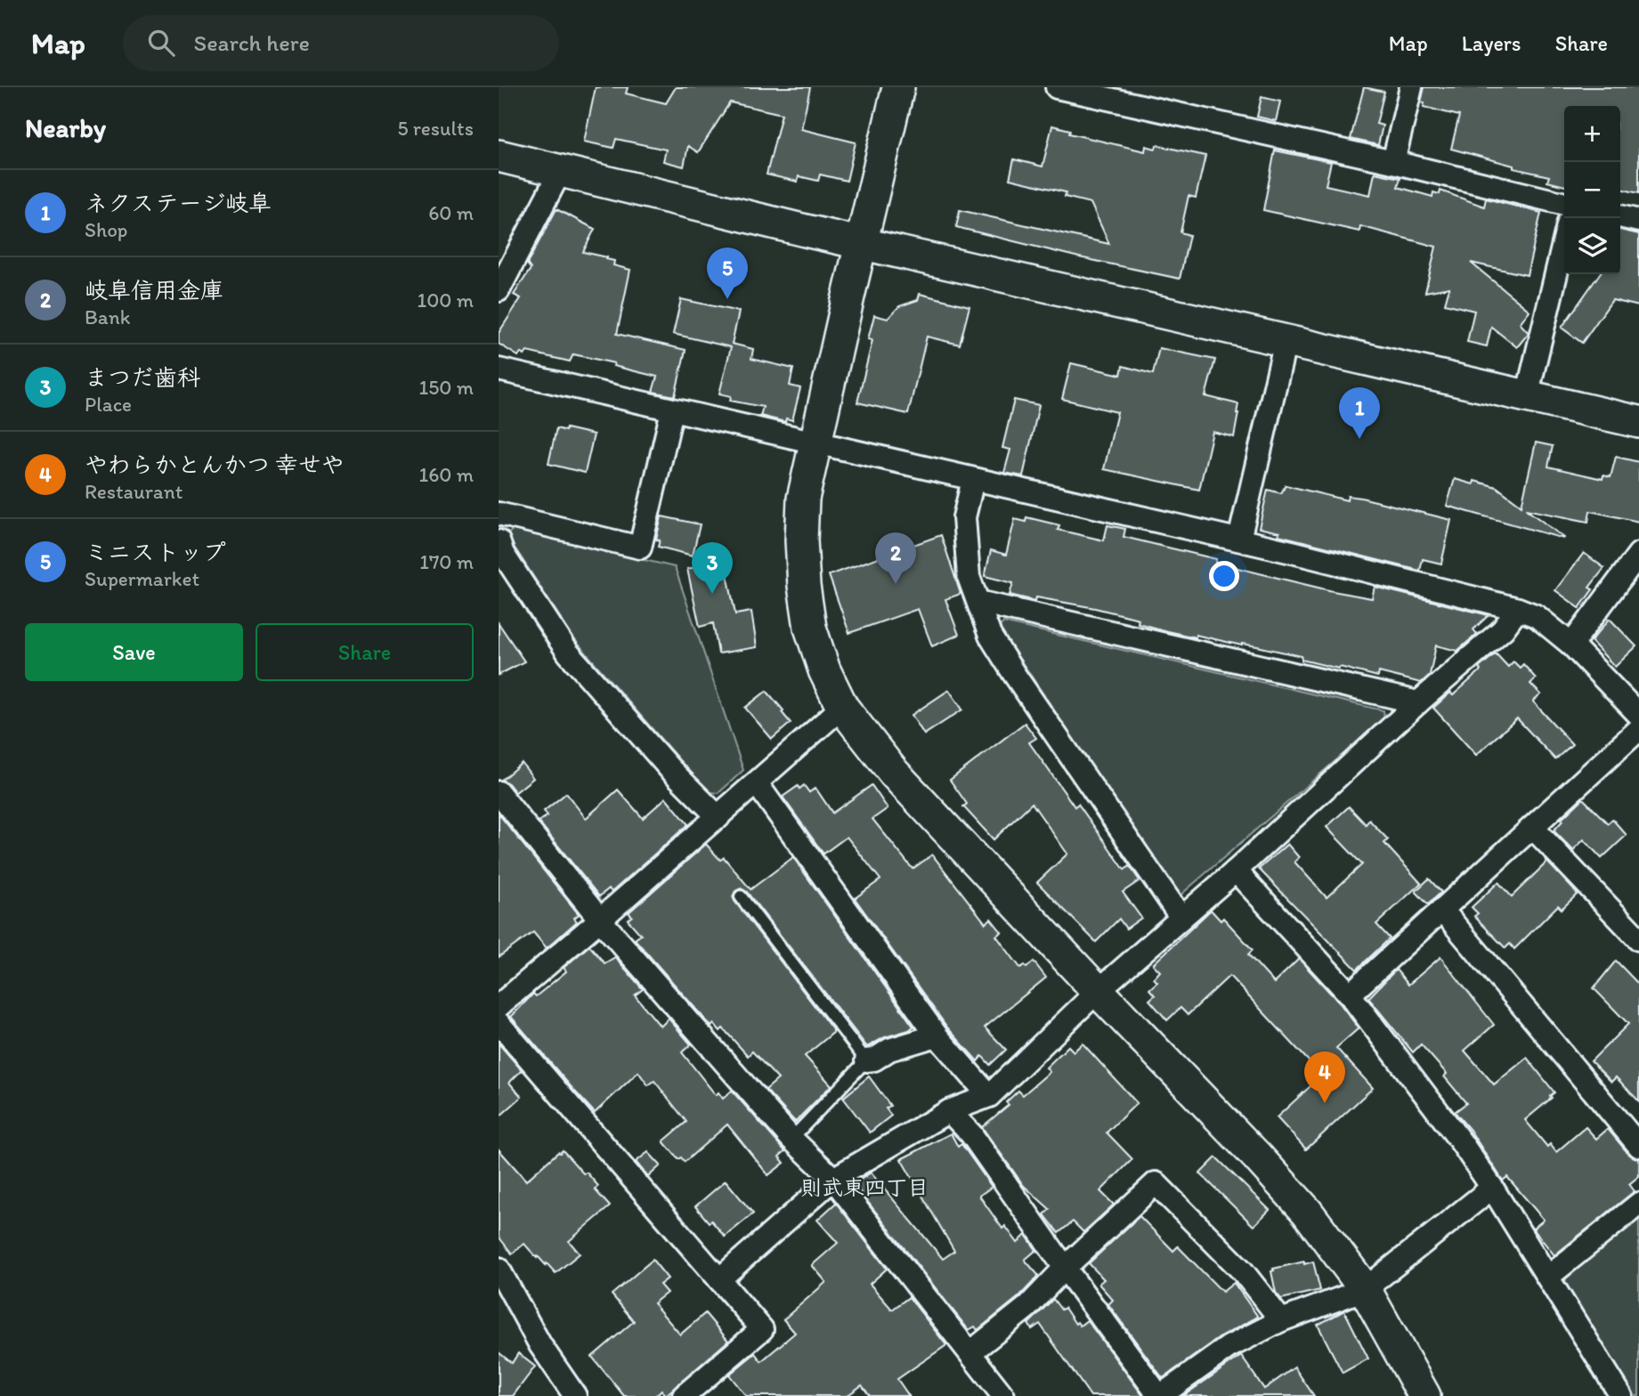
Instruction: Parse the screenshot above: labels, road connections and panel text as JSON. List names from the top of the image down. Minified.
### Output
{"districts":["則武東四丁目"],"page":{"header":"Map","search":"Search here","nav":["Map","Layers","Share"],"heading":["Nearby","5 results"],"map_buttons":["+","−"],"list":[{"mark":"1","name":"ネクステージ岐阜","note":"Shop","value":"60 m"},{"mark":"2","name":"岐阜信用金庫","note":"Bank","value":"100 m"},{"mark":"3","name":"まつだ歯科","note":"Place","value":"150 m"},{"mark":"4","name":"やわらかとんかつ 幸せや","note":"Restaurant","value":"160 m"},{"mark":"5","name":"ミニストップ","note":"Supermarket","value":"170 m"}],"pins":["5","1","2","3","4"],"buttons":["Save","Share"]}}
